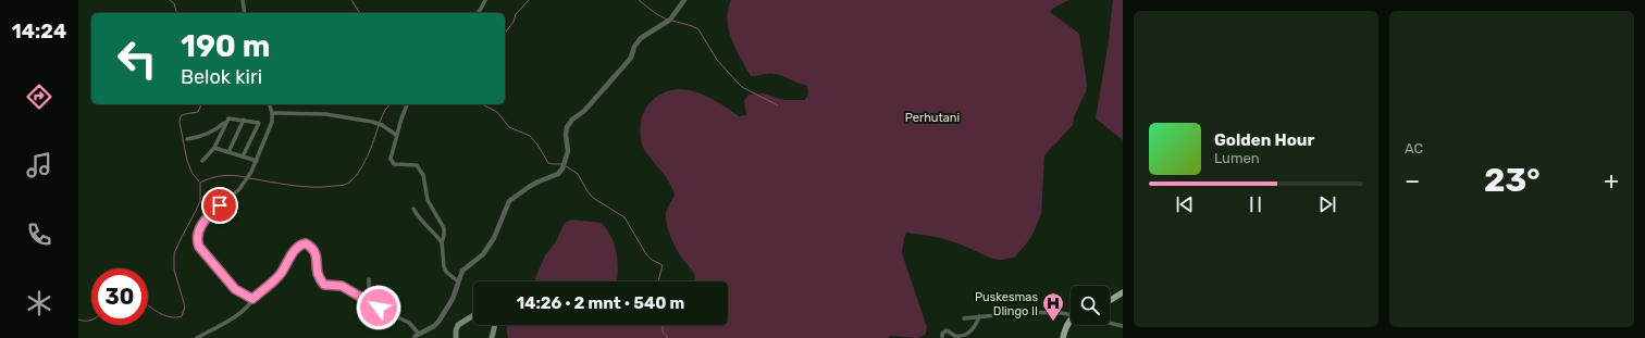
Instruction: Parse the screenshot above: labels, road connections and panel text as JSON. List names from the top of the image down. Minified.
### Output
{"parks":["Perhutani"],"places":{"hospital":["Puskesmas Dlingo II"]},"page":{"tabs":"14:24","tile":"AC","turn":["190 m","Belok kiri"],"song":["Golden Hour","Lumen"],"heat":["−","23°","+"],"limit":"30","trip":"14:26 · 2 mnt · 540 m"}}
